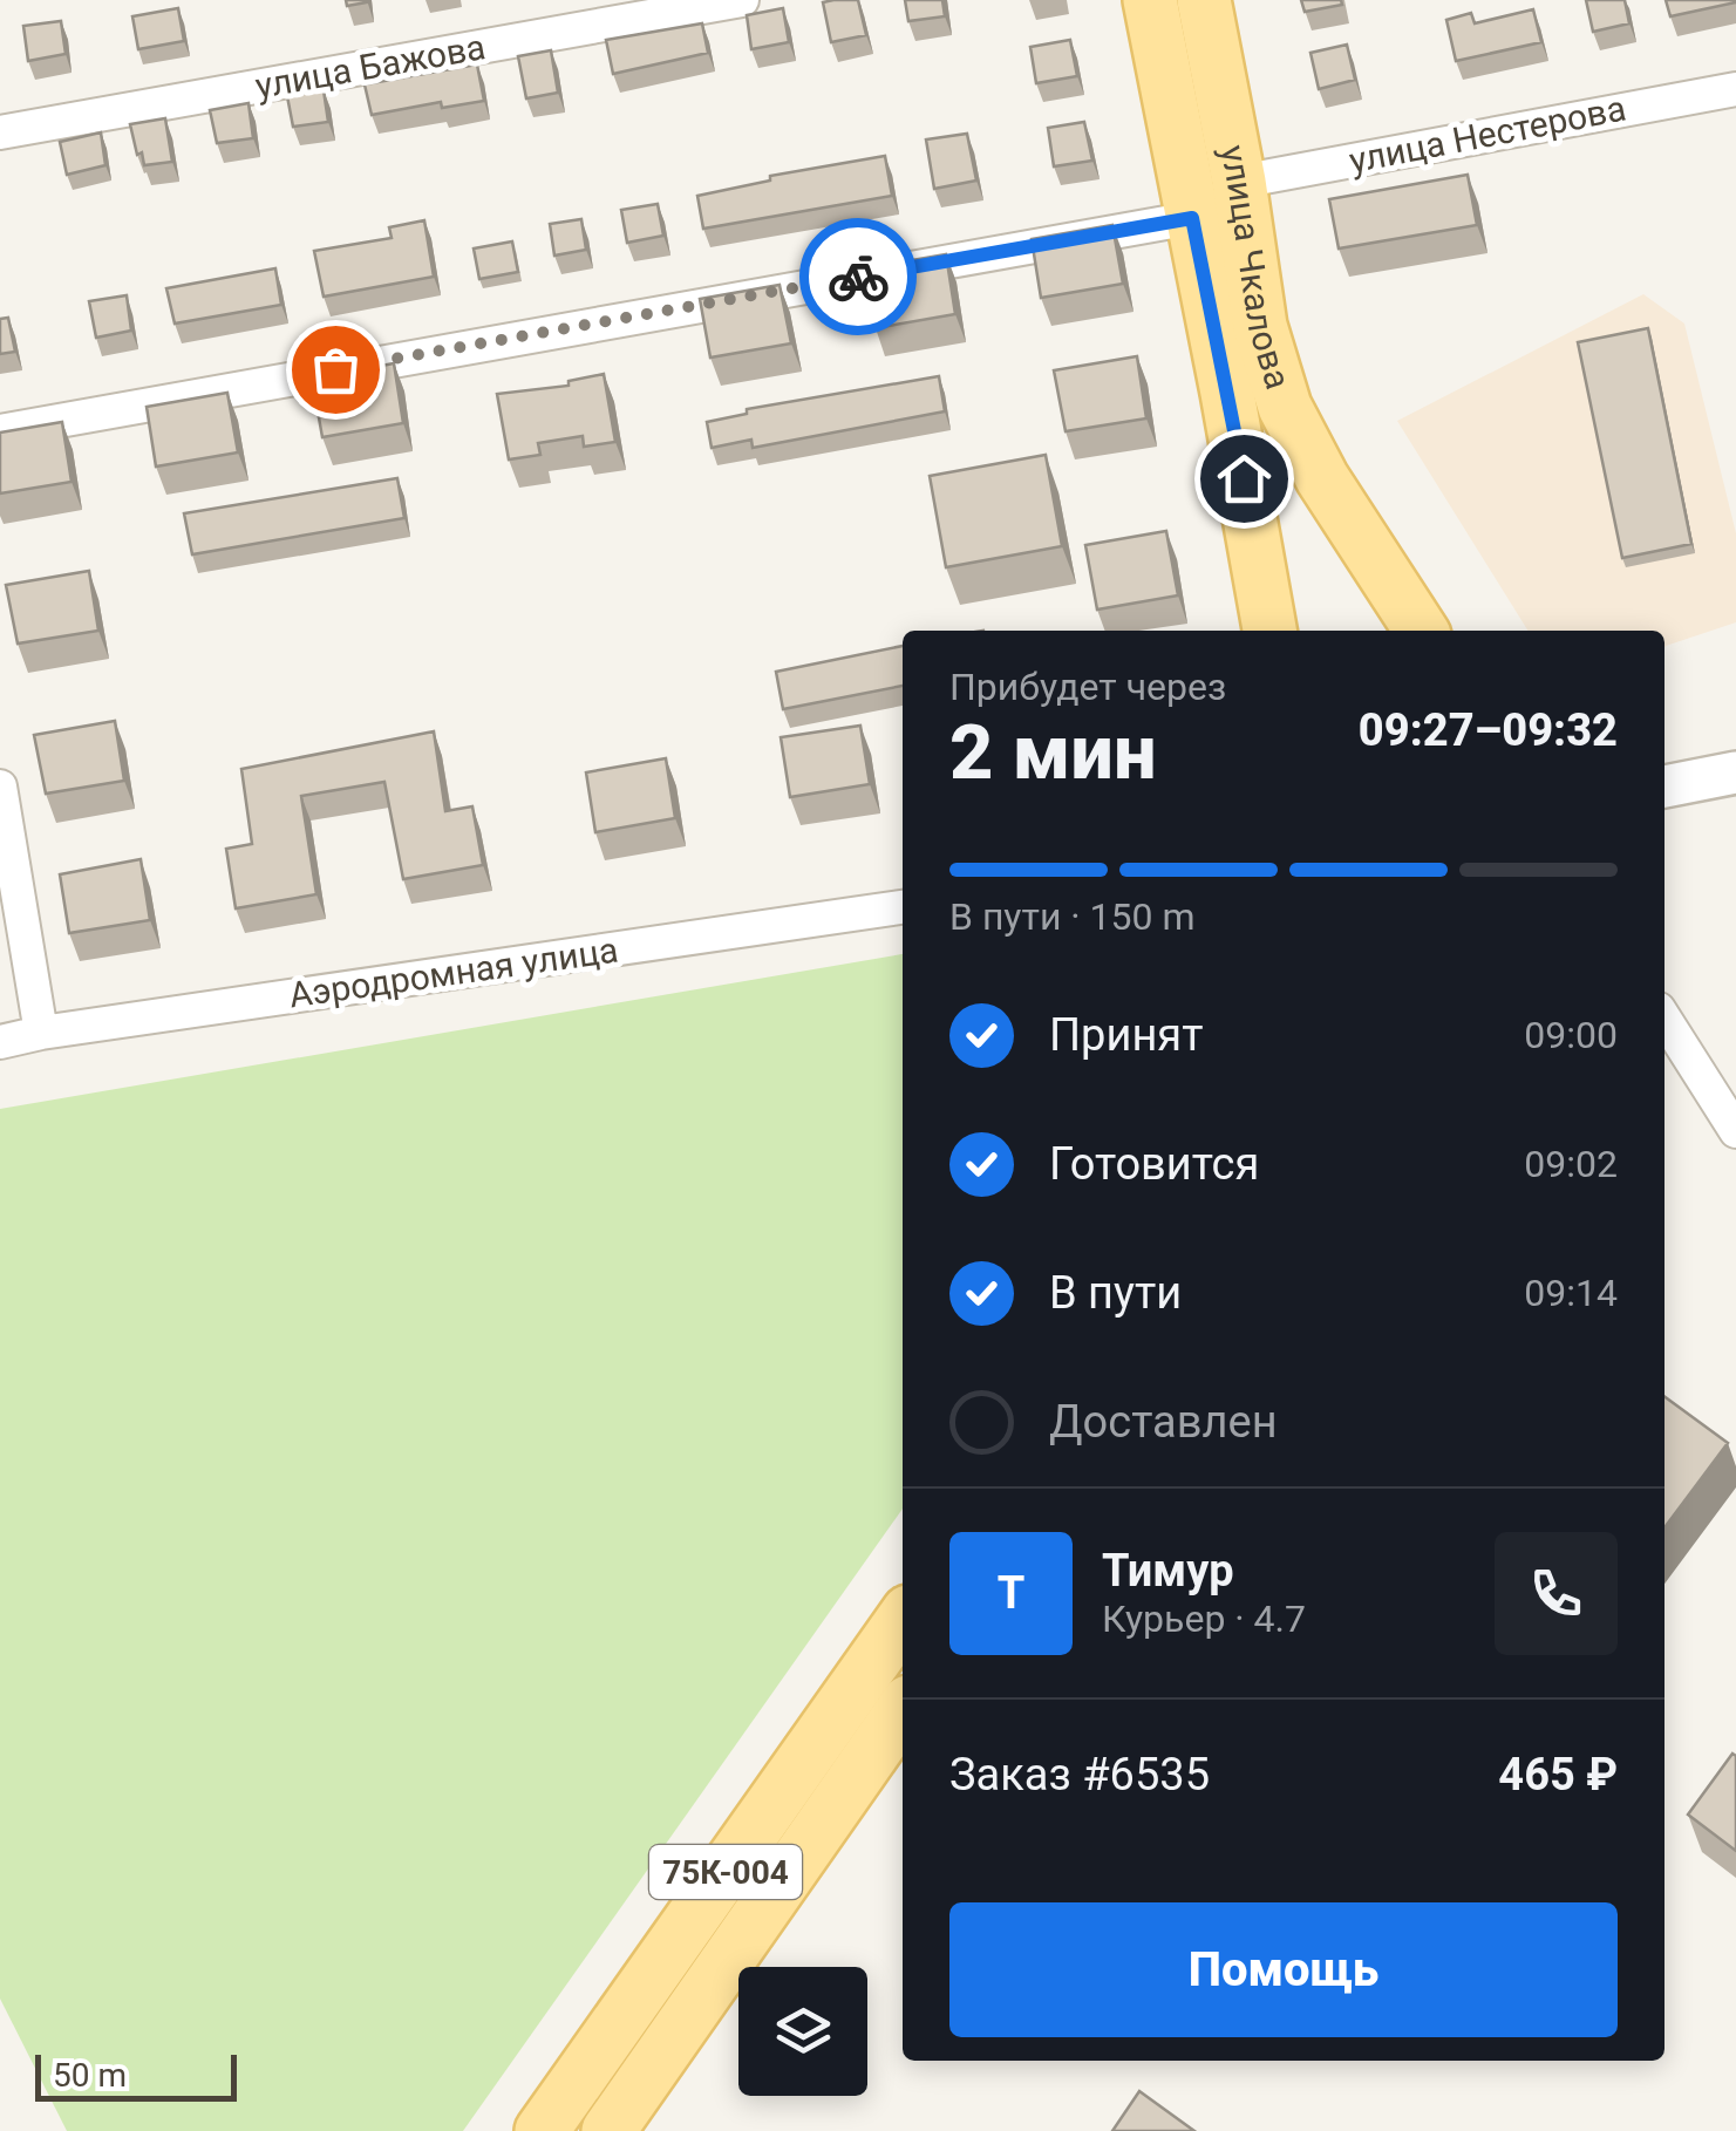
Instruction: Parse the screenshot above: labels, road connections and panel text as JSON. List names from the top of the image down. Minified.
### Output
{"streets":{"main road":["улица Чкалова","75К-004"],"street":["улица Бажова","улица Нестерова","Аэродромная улица"]},"crossings":[["улица Нестерова","улица Чкалова"]],"scale_bar":"50 m","page":{"heading":["2 мин","Прибудет через","09:27–09:32"],"panel":["Тимур","Курьер · 4.7","Заказ #6535","465 ₽"],"bar":"В пути · 150 m","list":[["Принят","09:00"],["Готовится","09:02"],["В пути","09:14"],"Доставлен"],"round":"Т","buttons":"Помощь","scale":"50 m"}}
